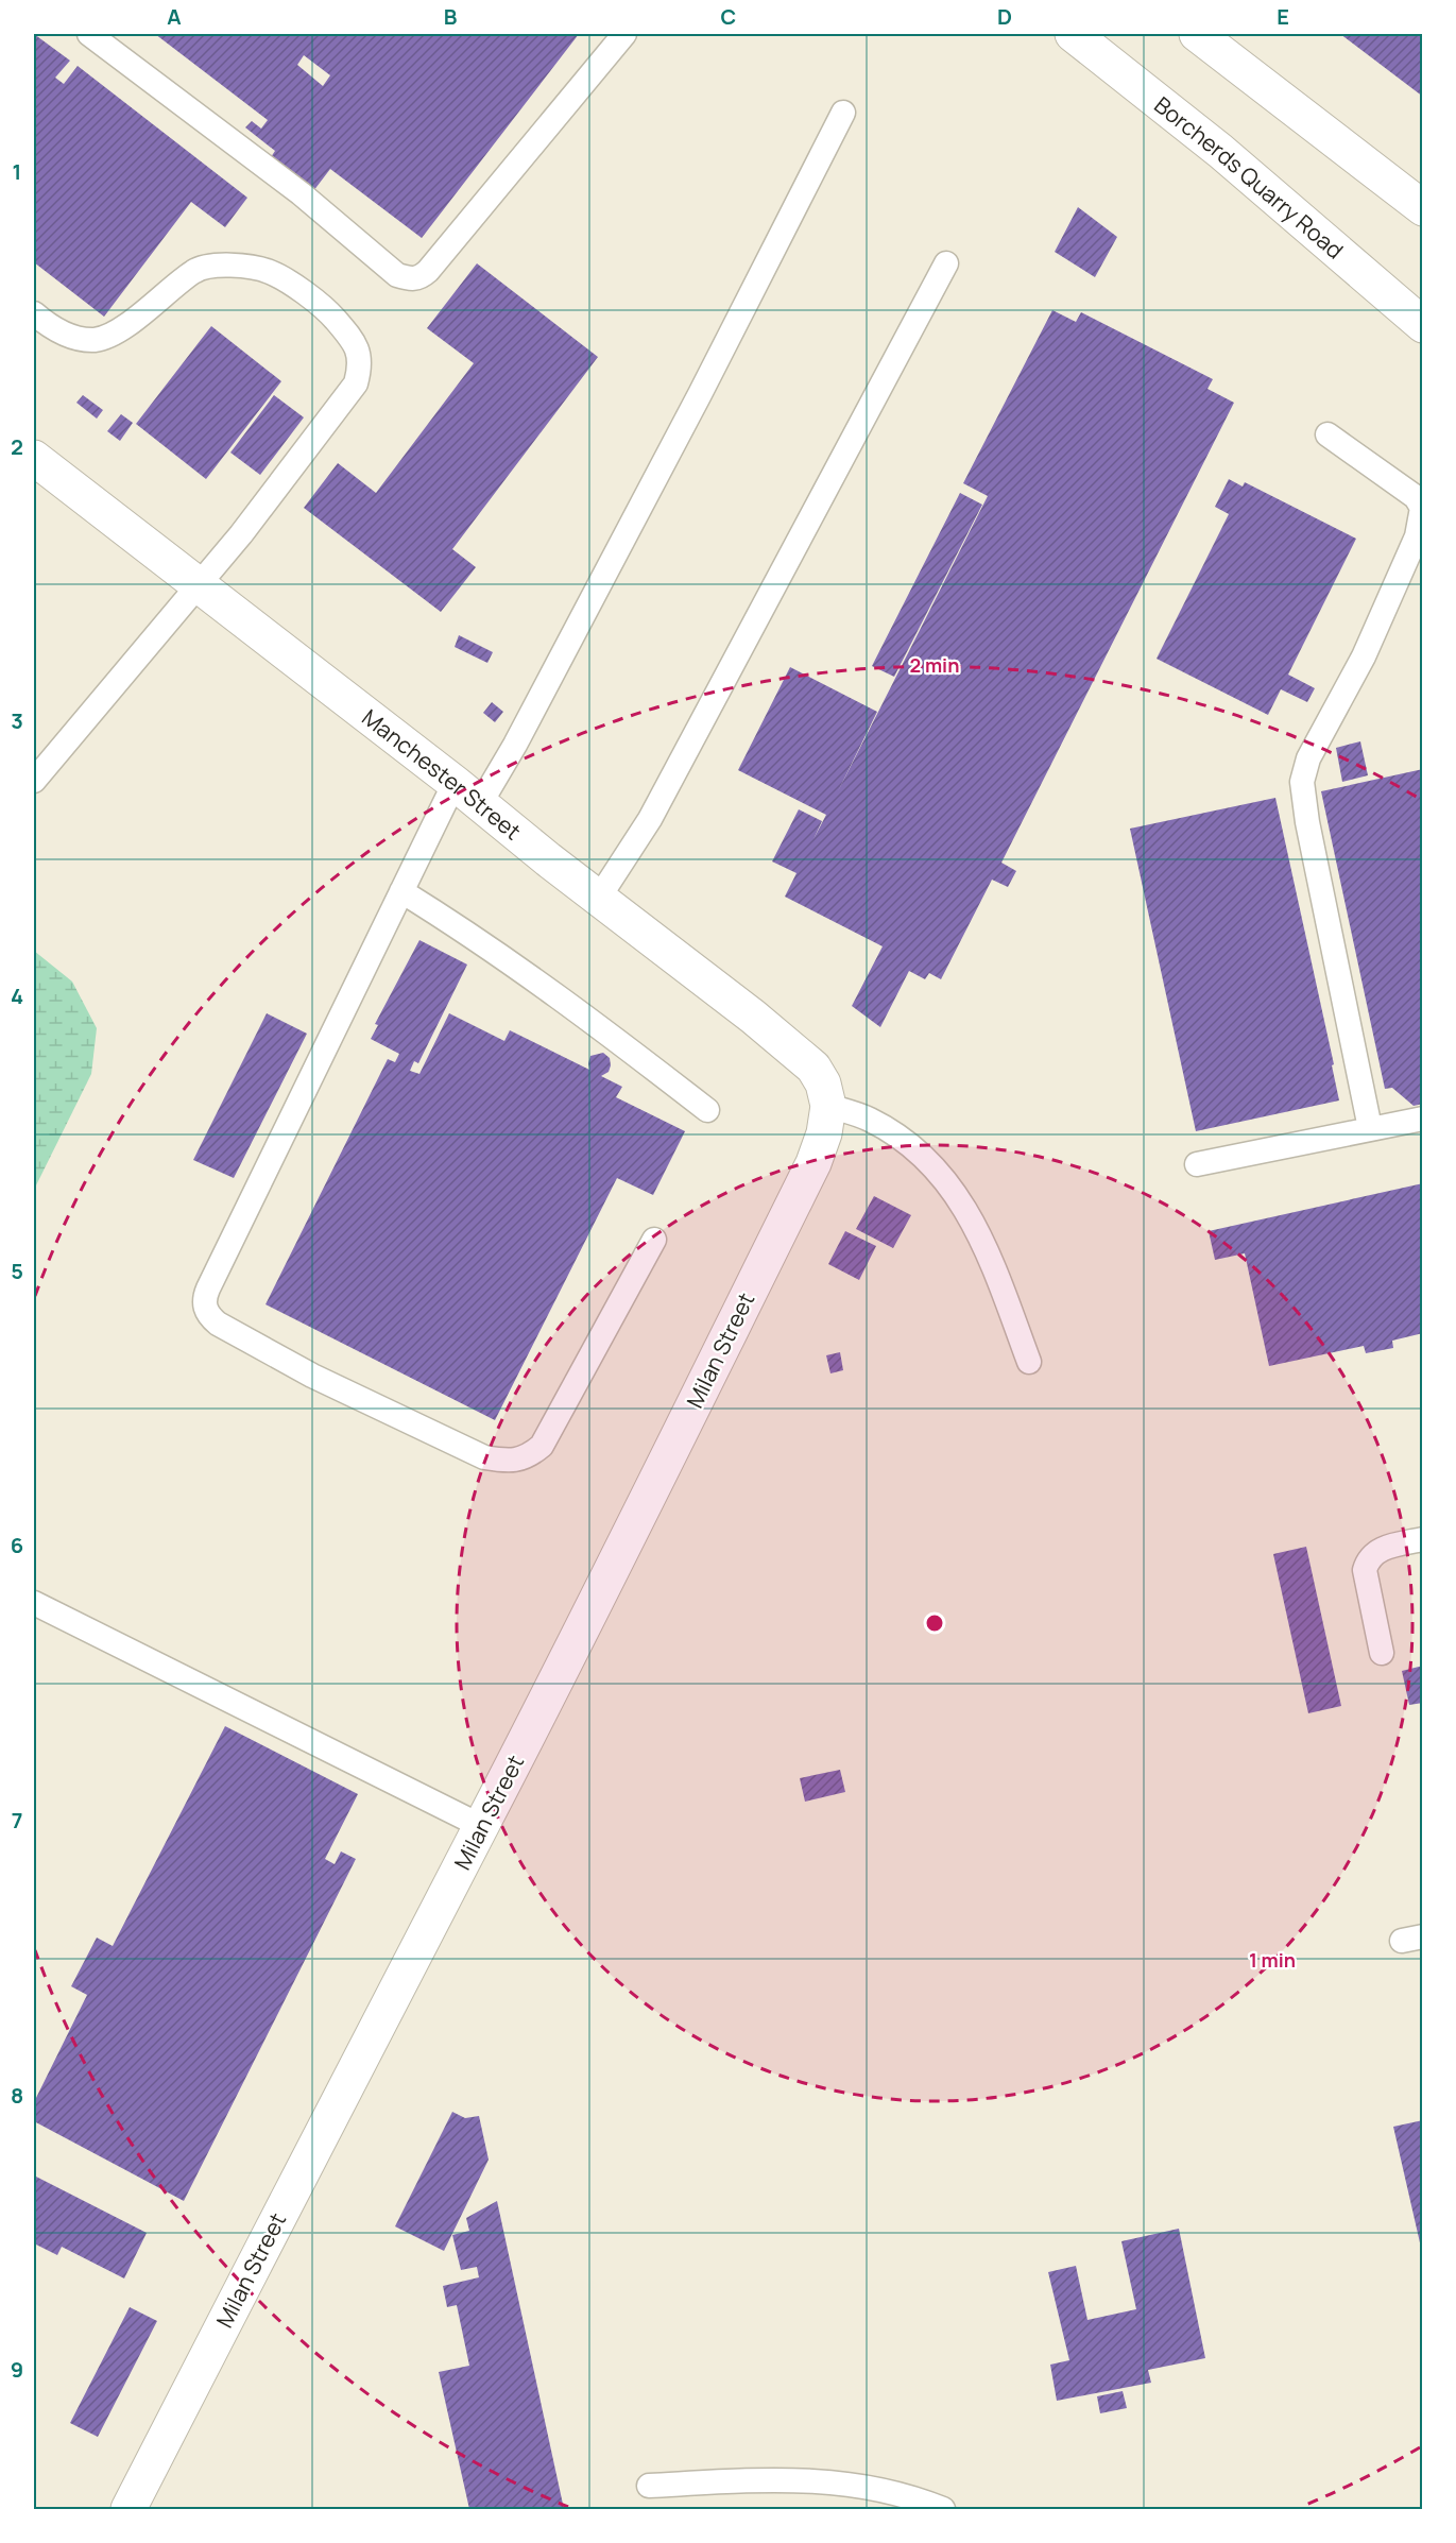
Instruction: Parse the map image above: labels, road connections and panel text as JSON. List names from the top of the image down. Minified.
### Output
{"streets":{"street":["Borcherds Quarry Road","Manchester Street","Milan Street"]},"crossings":[["Manchester Street","Milan Street"]],"grid":{"columns":["A","B","C","D","E"],"rows":["1","2","3","4","5","6","7","8","9"]},"rings":["2 min","1 min"]}
